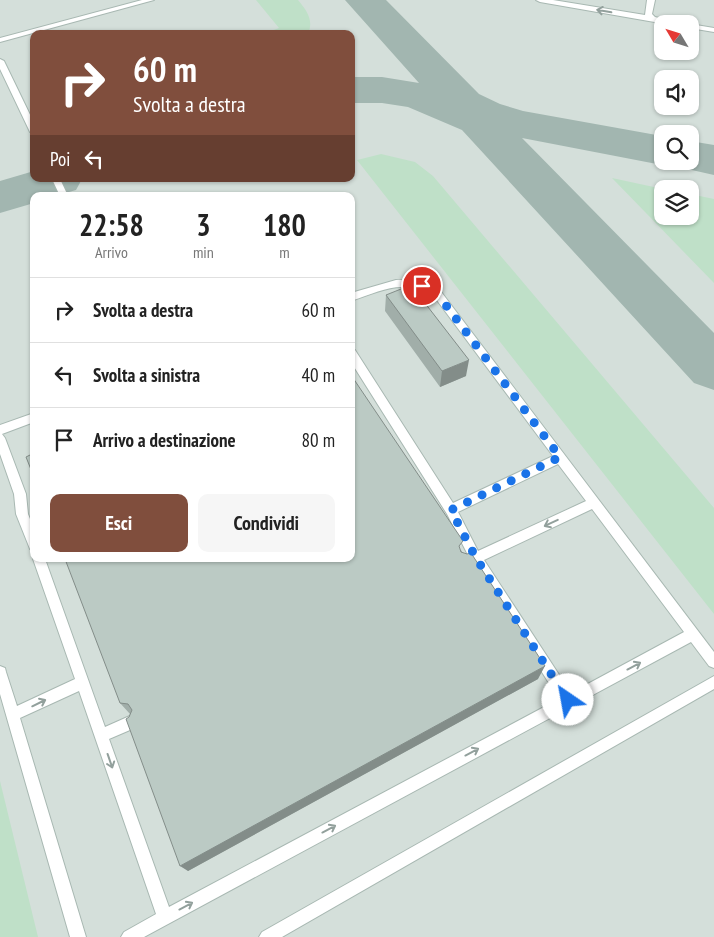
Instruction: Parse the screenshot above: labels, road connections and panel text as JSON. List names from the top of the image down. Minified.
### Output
{"north":"top left","page":{"turn":["60 m","Svolta a destra"],"then":"Poi","eta":["22:58","Arrivo","3","min","180","m"],"list":[{"name":"Svolta a destra","value":"60 m"},{"name":"Svolta a sinistra","value":"40 m"},{"name":"Arrivo a destinazione","value":"80 m"}],"buttons":["Esci","Condividi"]}}
